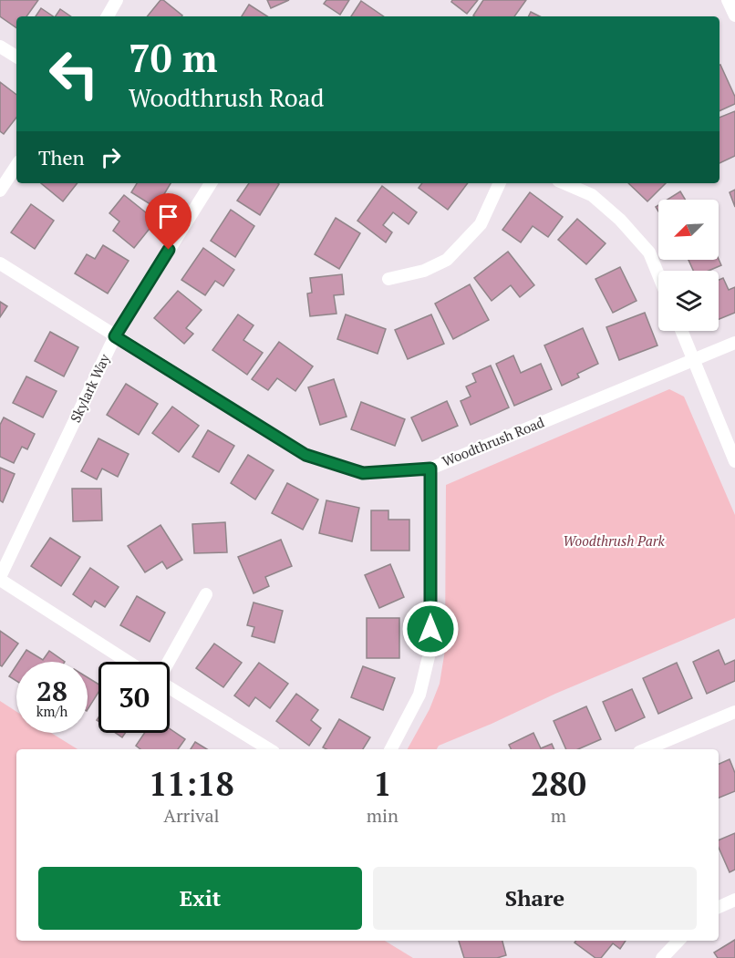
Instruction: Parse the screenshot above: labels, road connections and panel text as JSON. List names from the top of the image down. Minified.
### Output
{"streets":{"street":["Skylark Way","Woodthrush Road"]},"crossings":[["Skylark Way","Woodthrush Road"]],"parks":["Woodthrush Park"],"north":"bottom left","page":{"turn":["70 m","Woodthrush Road"],"then":"Then","speed":"28 km/h","limit":"30","eta":["11:18","Arrival","1","min","280","m"],"buttons":["Exit","Share"]}}
